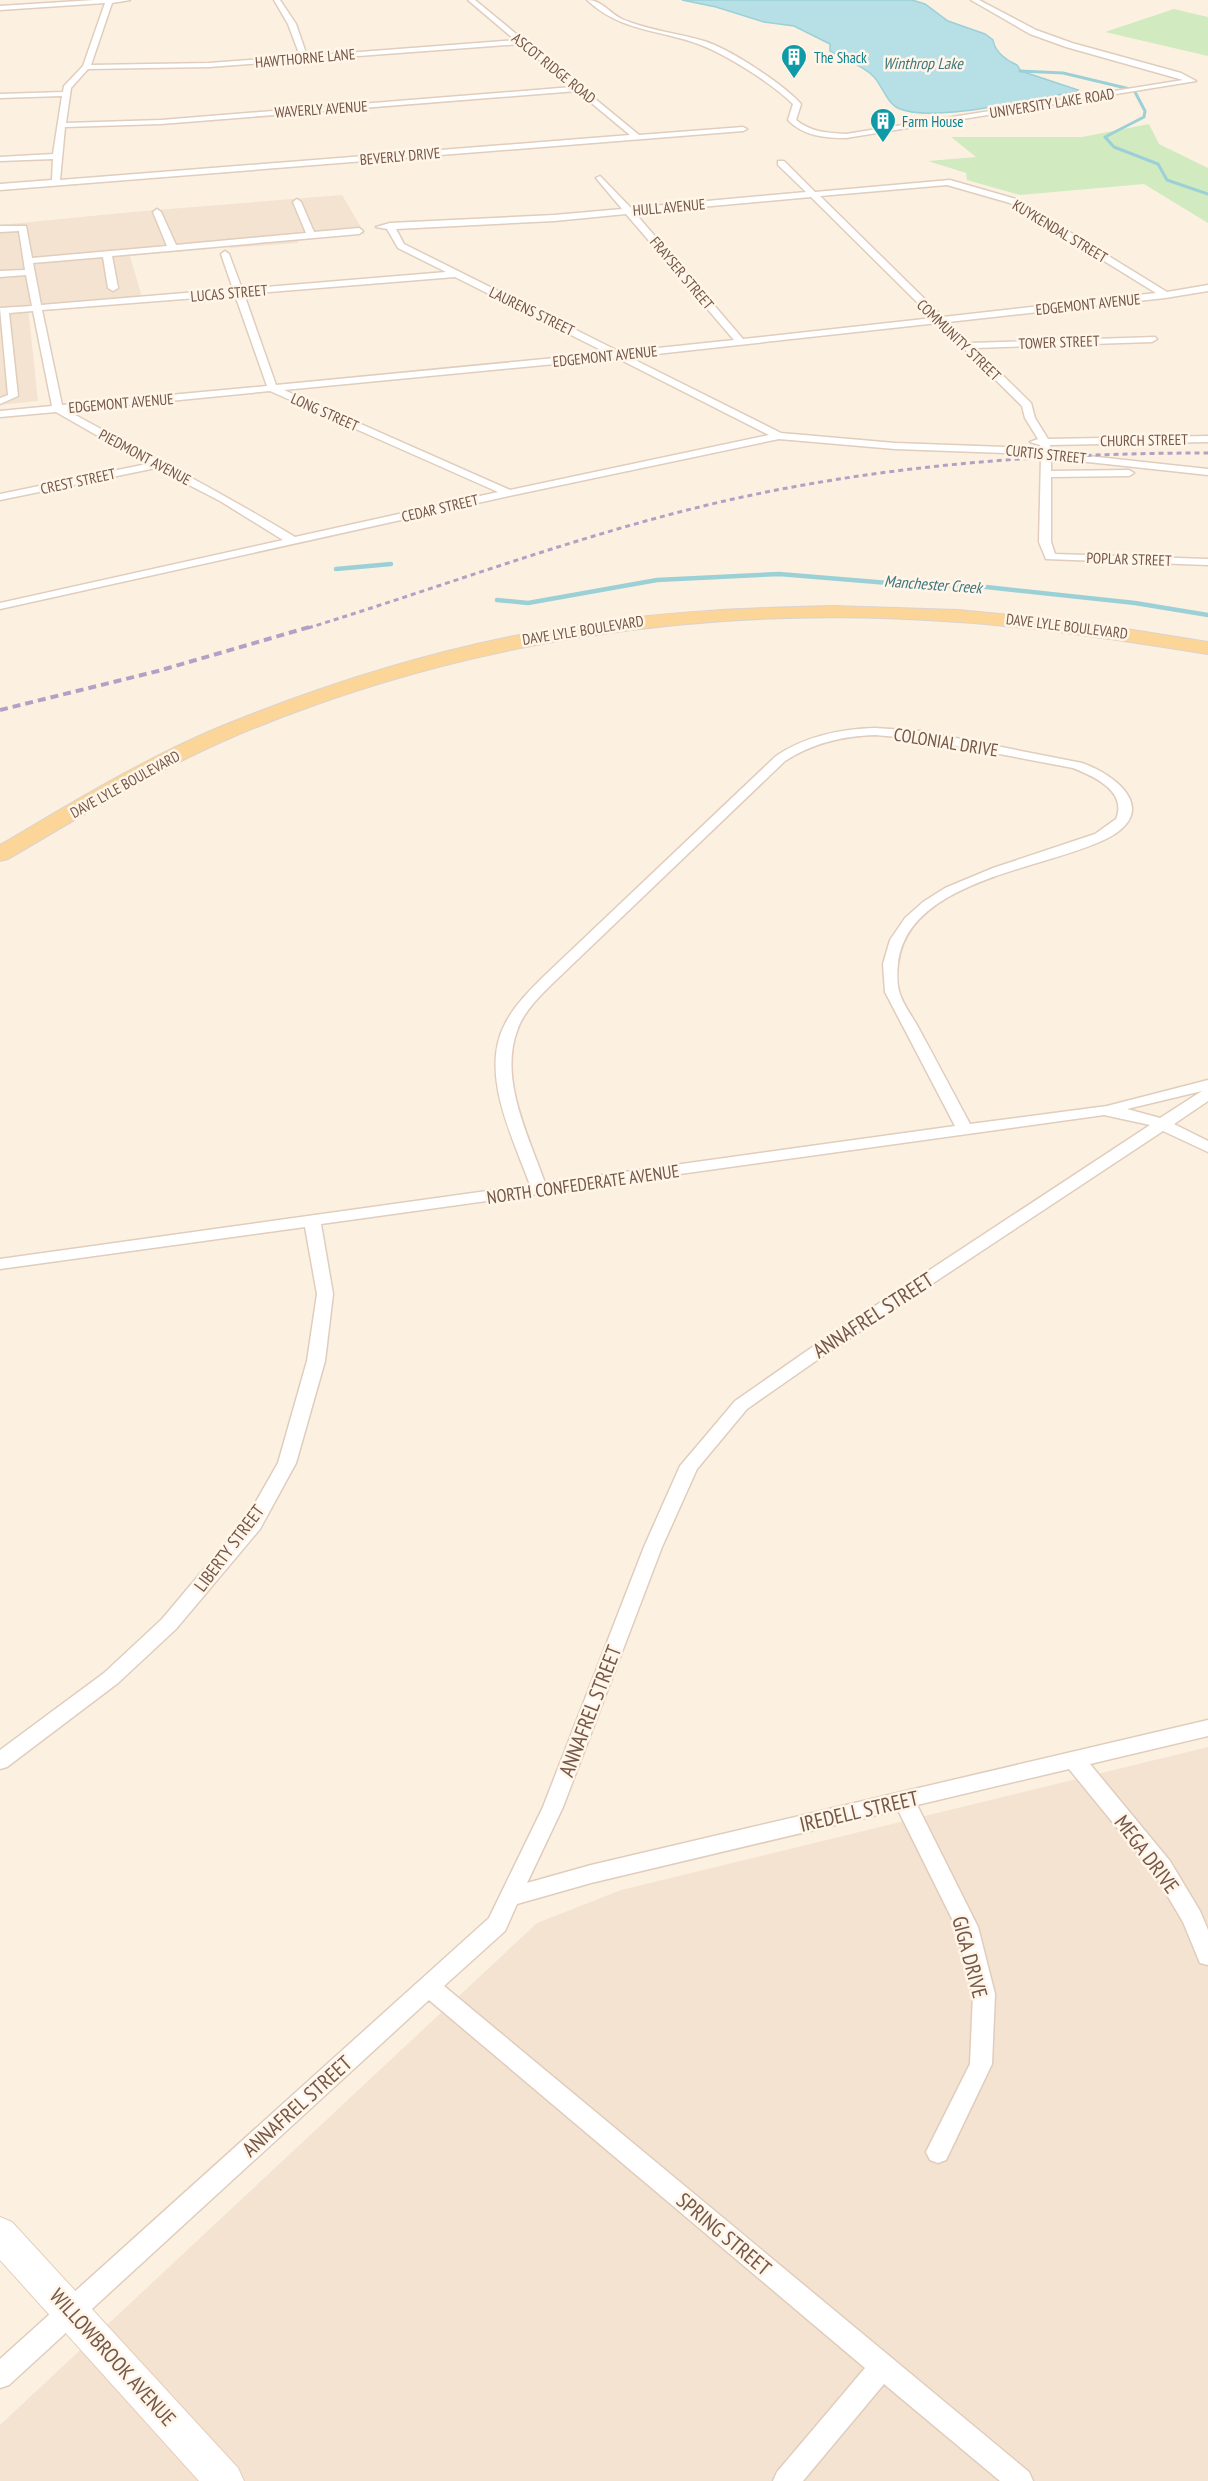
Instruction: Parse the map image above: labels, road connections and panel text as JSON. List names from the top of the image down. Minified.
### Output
{"streets":{"main road":["DAVE LYLE BOULEVARD"],"street":["HAWTHORNE LANE","ASCOT RIDGE ROAD","UNIVERSITY LAKE ROAD","WAVERLY AVENUE","BEVERLY DRIVE","HULL AVENUE","KUYKENDAL STREET","FRAYSER STREET","LUCAS STREET","EDGEMONT AVENUE","LAURENS STREET","COMMUNITY STREET","TOWER STREET","LONG STREET","CHURCH STREET","CURTIS STREET","PIEDMONT AVENUE","CREST STREET","CEDAR STREET","POPLAR STREET","COLONIAL DRIVE","NORTH CONFEDERATE AVENUE","ANNAFREL STREET","LIBERTY STREET","IREDELL STREET","MEGA DRIVE","GIGA DRIVE","SPRING STREET","WILLOWBROOK AVENUE"]},"crossings":[["HAWTHORNE LANE","ASCOT RIDGE ROAD"],["ASCOT RIDGE ROAD","WAVERLY AVENUE"],["ASCOT RIDGE ROAD","BEVERLY DRIVE"],["HULL AVENUE","KUYKENDAL STREET"],["HULL AVENUE","FRAYSER STREET"],["HULL AVENUE","LAURENS STREET"],["HULL AVENUE","COMMUNITY STREET"],["KUYKENDAL STREET","EDGEMONT AVENUE"],["FRAYSER STREET","EDGEMONT AVENUE"],["LUCAS STREET","LAURENS STREET"],["LUCAS STREET","LONG STREET"],["EDGEMONT AVENUE","LAURENS STREET"],["EDGEMONT AVENUE","COMMUNITY STREET"],["EDGEMONT AVENUE","LONG STREET"],["EDGEMONT AVENUE","PIEDMONT AVENUE"],["LAURENS STREET","CEDAR STREET"],["COMMUNITY STREET","TOWER STREET"],["COMMUNITY STREET","CHURCH STREET"],["COMMUNITY STREET","CURTIS STREET"],["COMMUNITY STREET","POPLAR STREET"],["LONG STREET","CEDAR STREET"],["CURTIS STREET","CEDAR STREET"],["PIEDMONT AVENUE","CREST STREET"],["PIEDMONT AVENUE","CEDAR STREET"],["COLONIAL DRIVE","NORTH CONFEDERATE AVENUE"],["NORTH CONFEDERATE AVENUE","ANNAFREL STREET"],["NORTH CONFEDERATE AVENUE","LIBERTY STREET"],["ANNAFREL STREET","IREDELL STREET"],["ANNAFREL STREET","SPRING STREET"],["ANNAFREL STREET","WILLOWBROOK AVENUE"],["IREDELL STREET","MEGA DRIVE"],["IREDELL STREET","GIGA DRIVE"]],"water":["Winthrop Lake","Manchester Creek"],"places":{"building":["The Shack","Farm House"]}}
